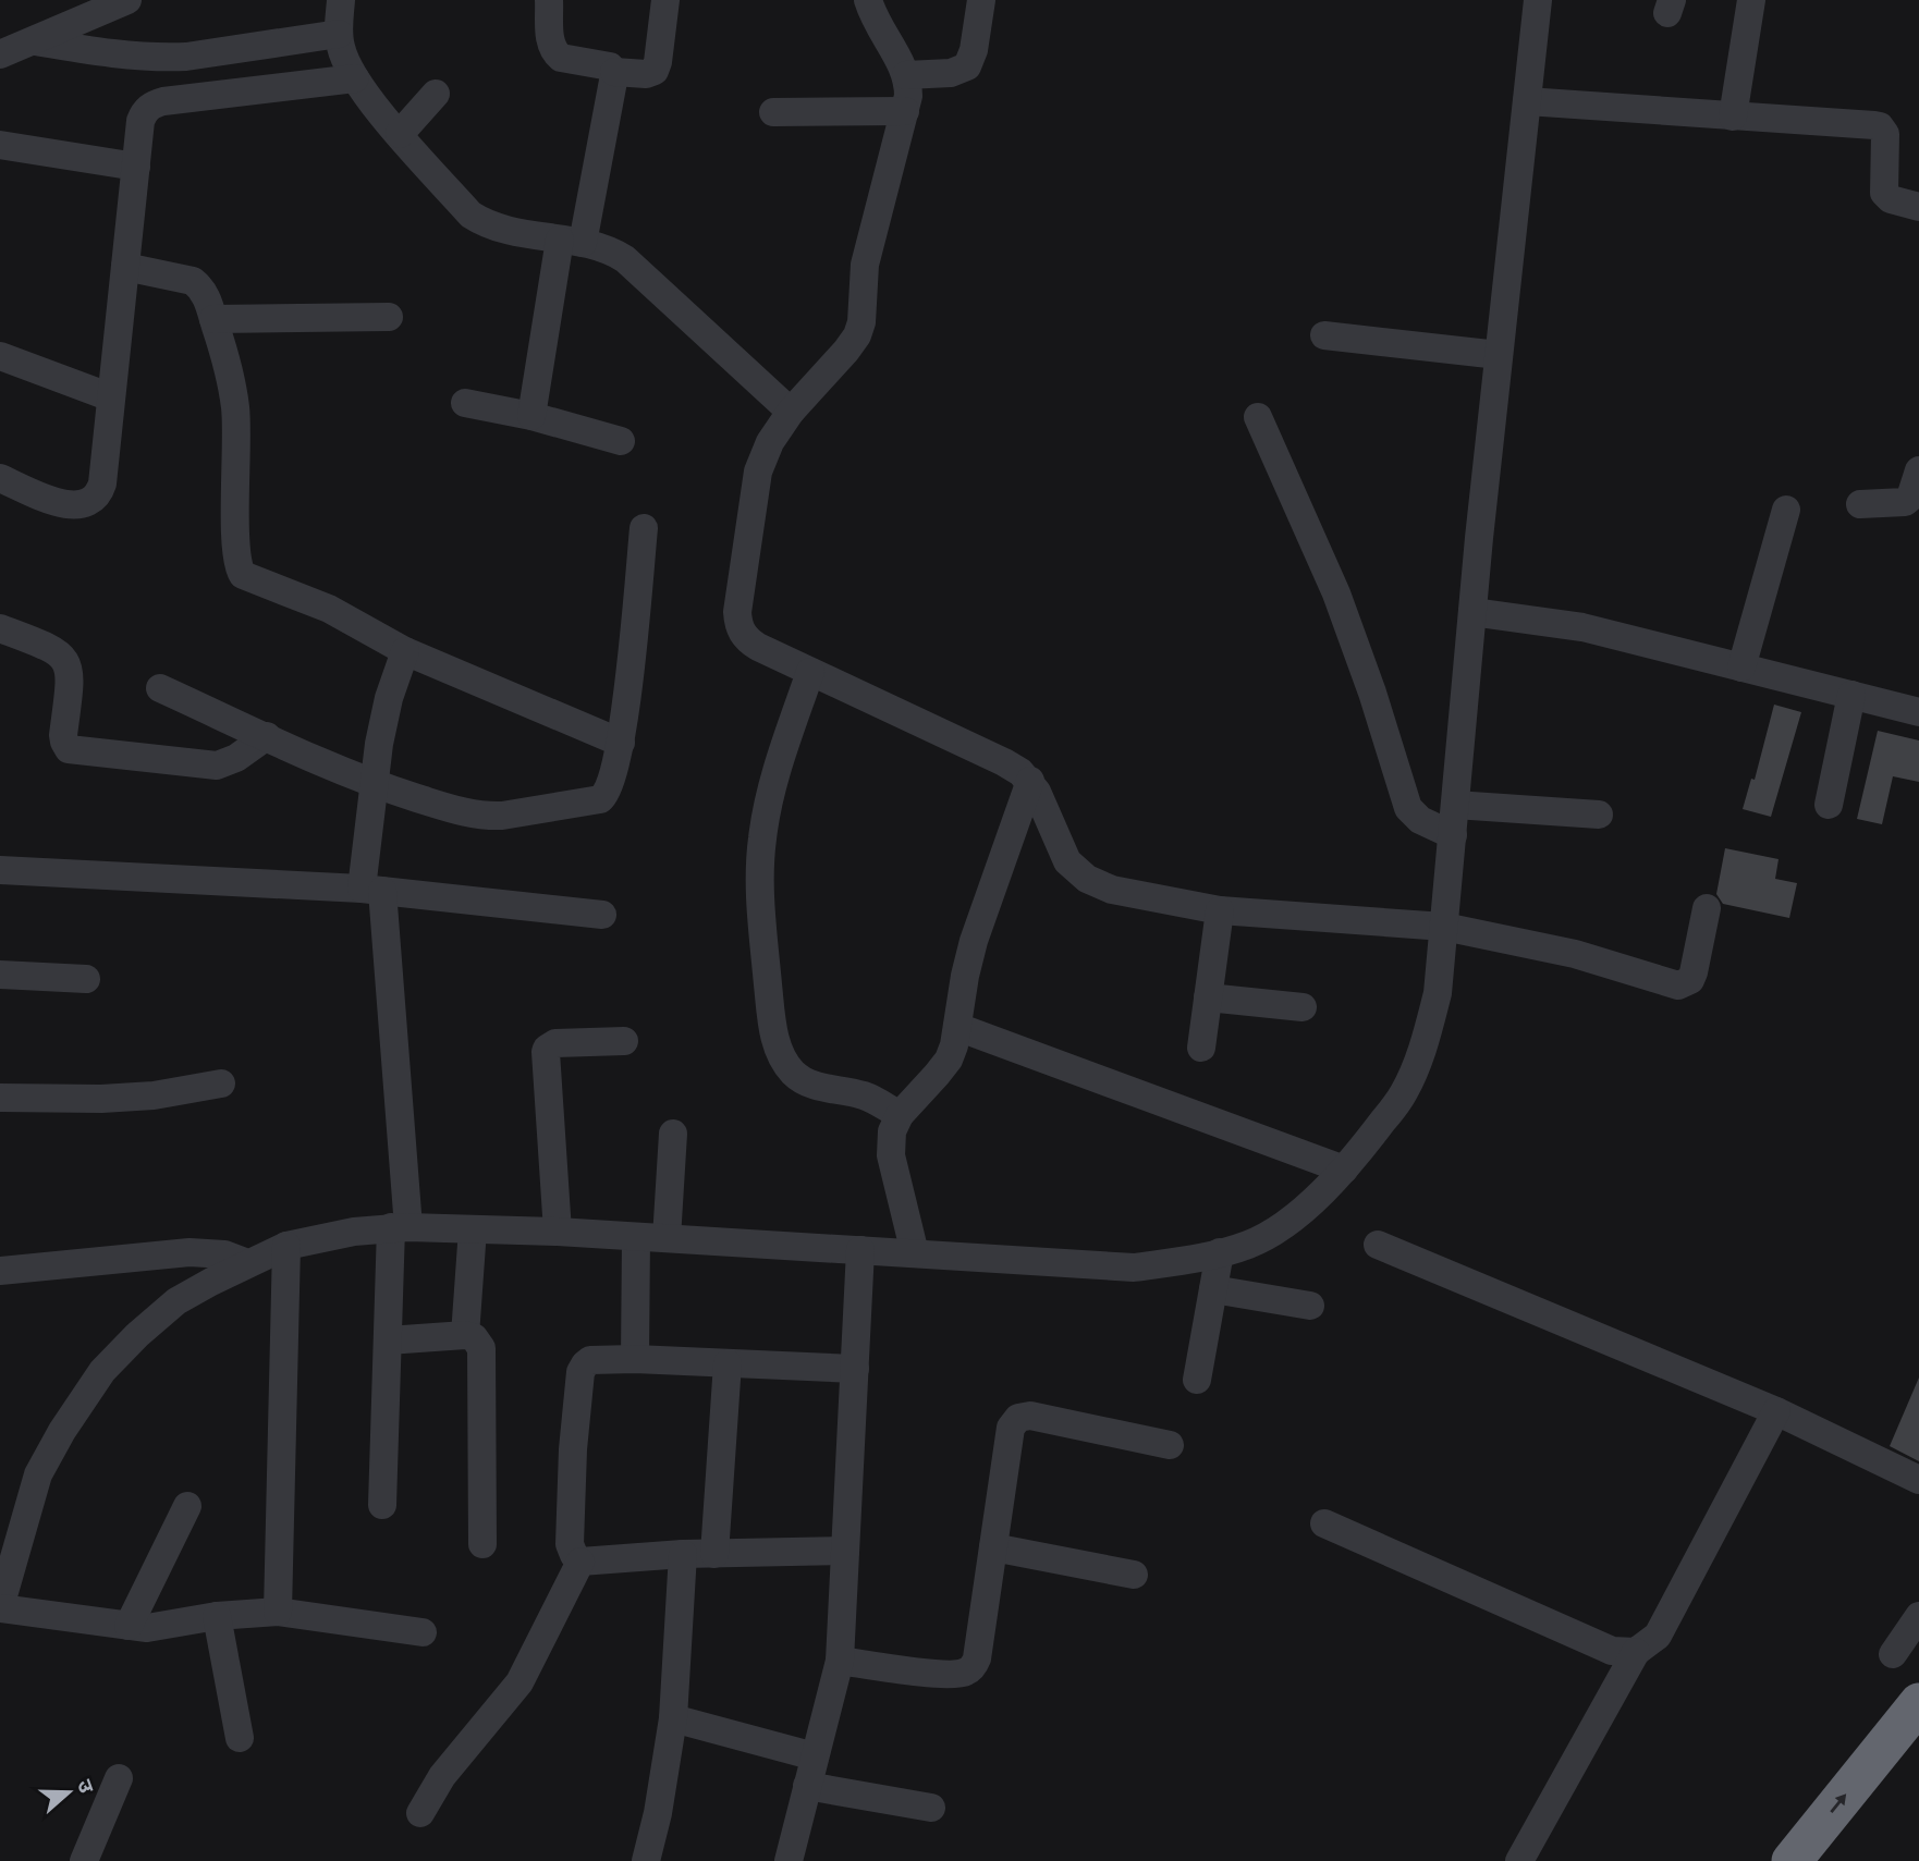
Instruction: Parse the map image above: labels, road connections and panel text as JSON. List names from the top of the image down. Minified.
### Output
{"north":"right"}
